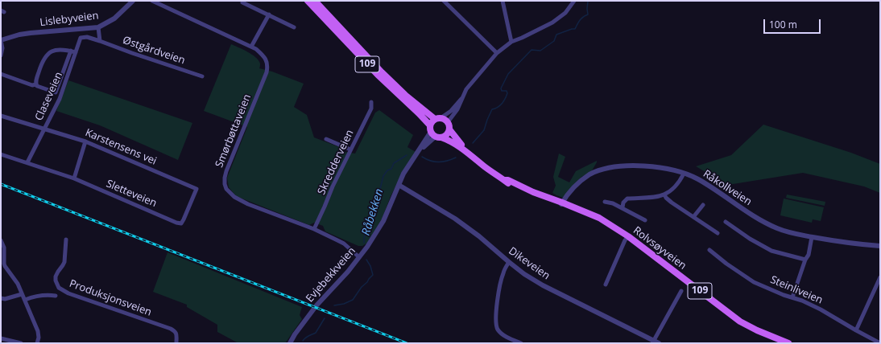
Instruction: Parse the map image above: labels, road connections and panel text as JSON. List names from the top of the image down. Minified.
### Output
{"streets":{"main road":["109","Rolvsøyveien"],"street":["Lislebyveien","Østgårdveien","Claseveien","Smørbøttaveien","Karstensens vei","Skredderveien","Råkollveien","Sletteveien","Dikeveien","Evjebekkveien","Steinliveien","Produksjonsveien"]},"crossings":[["Østgårdveien","Claseveien"],["109","Rolvsøyveien"],["109","Evjebekkveien"],["Claseveien","Karstensens vei"],["Claseveien","Sletteveien"],["Smørbøttaveien","Skredderveien"],["Smørbøttaveien","Evjebekkveien"],["Karstensens vei","Sletteveien"],["Råkollveien","Rolvsøyveien"],["Rolvsøyveien","Evjebekkveien"],["Dikeveien","Evjebekkveien"]],"water":["Råbekken"],"scale_bar":"100 m"}
